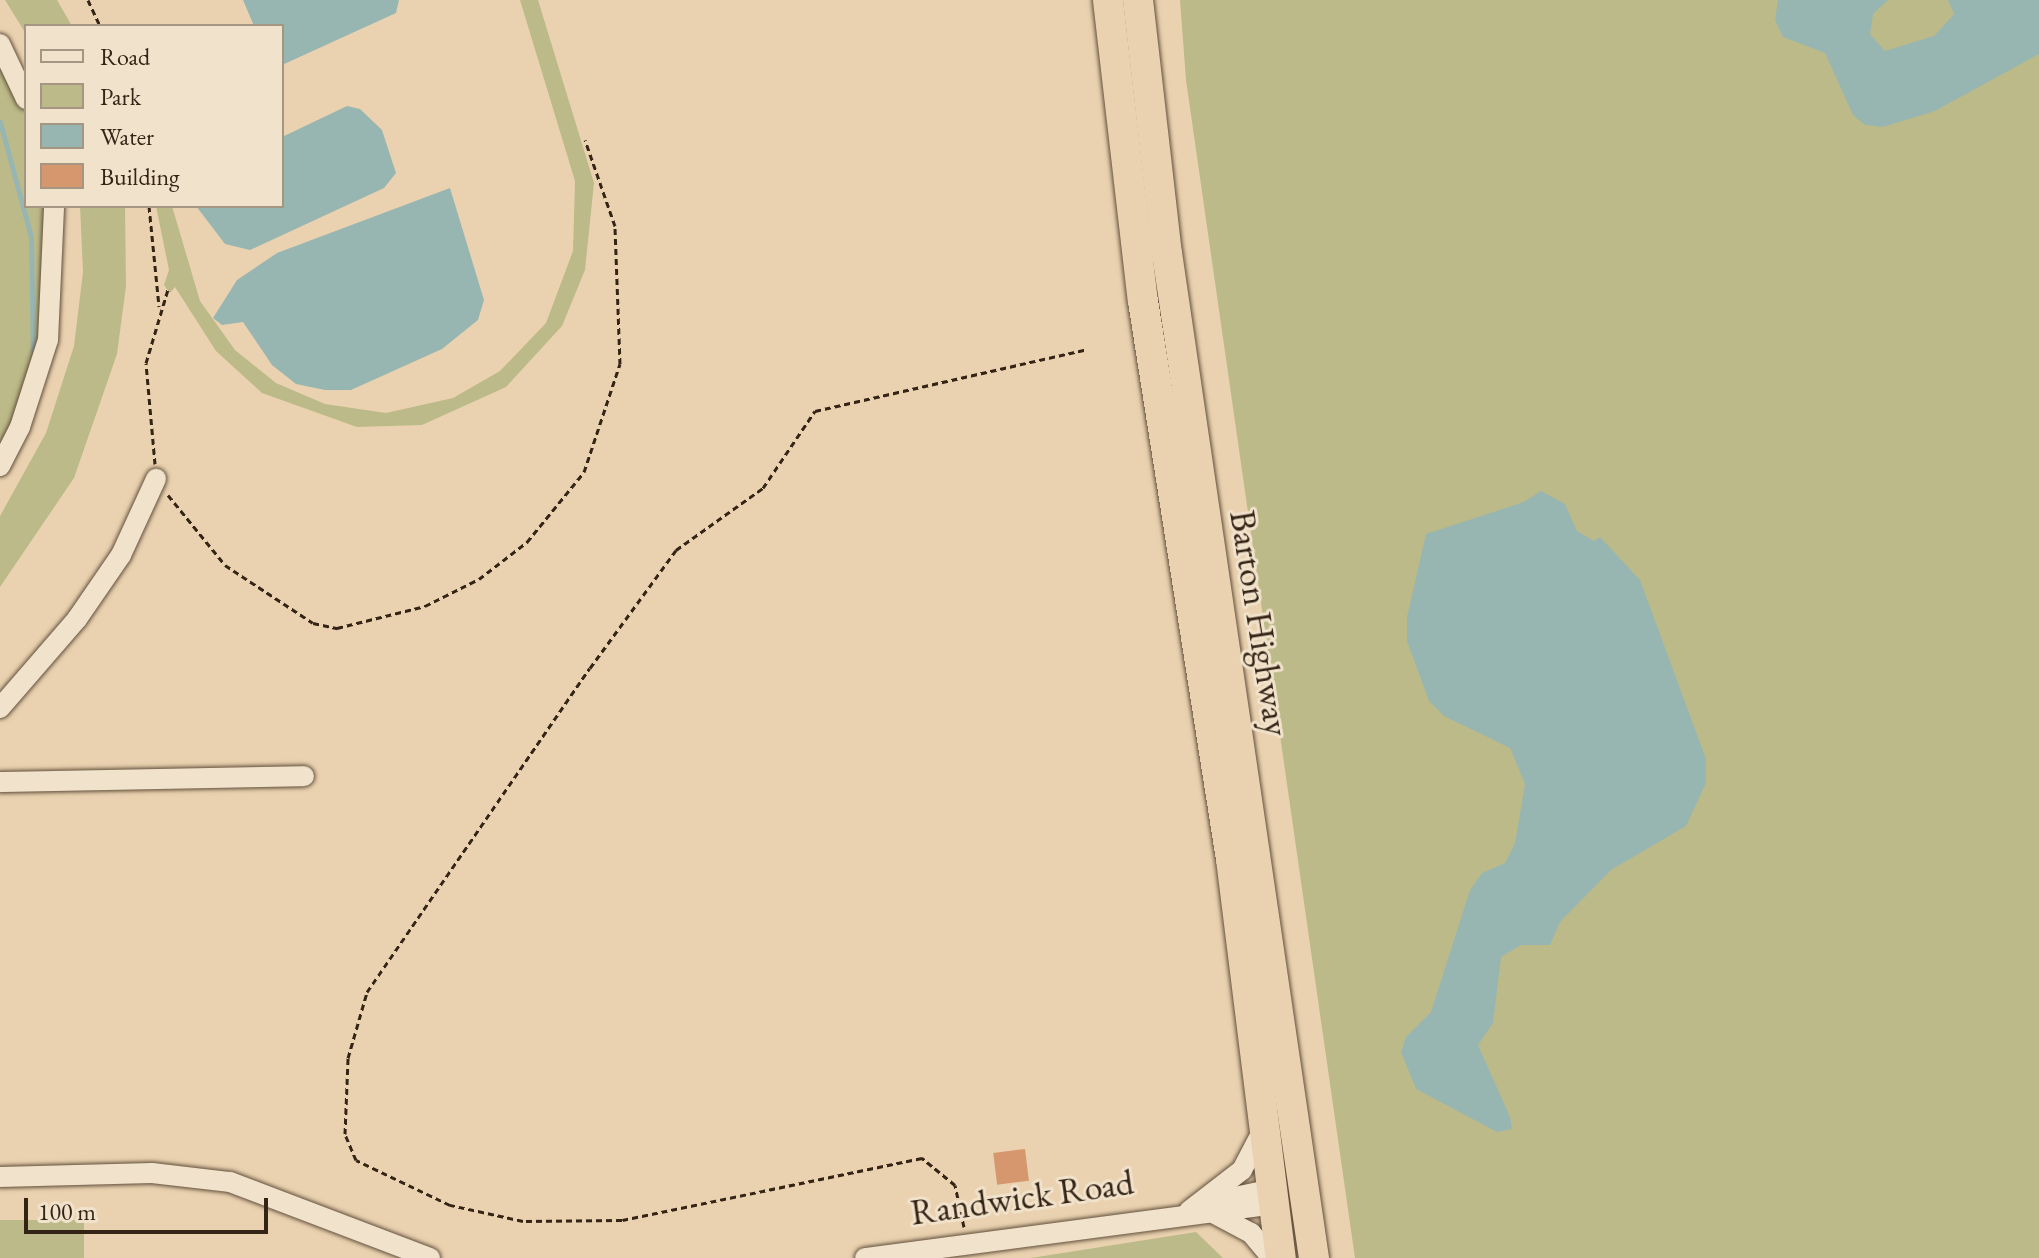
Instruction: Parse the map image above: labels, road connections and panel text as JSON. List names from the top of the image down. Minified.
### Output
{"streets":{"highway":["Barton Highway"],"street":["Randwick Road"]},"crossings":[["Barton Highway","Randwick Road"]],"legend":["Road","Park","Water","Building"],"scale_bar":"100 m"}
